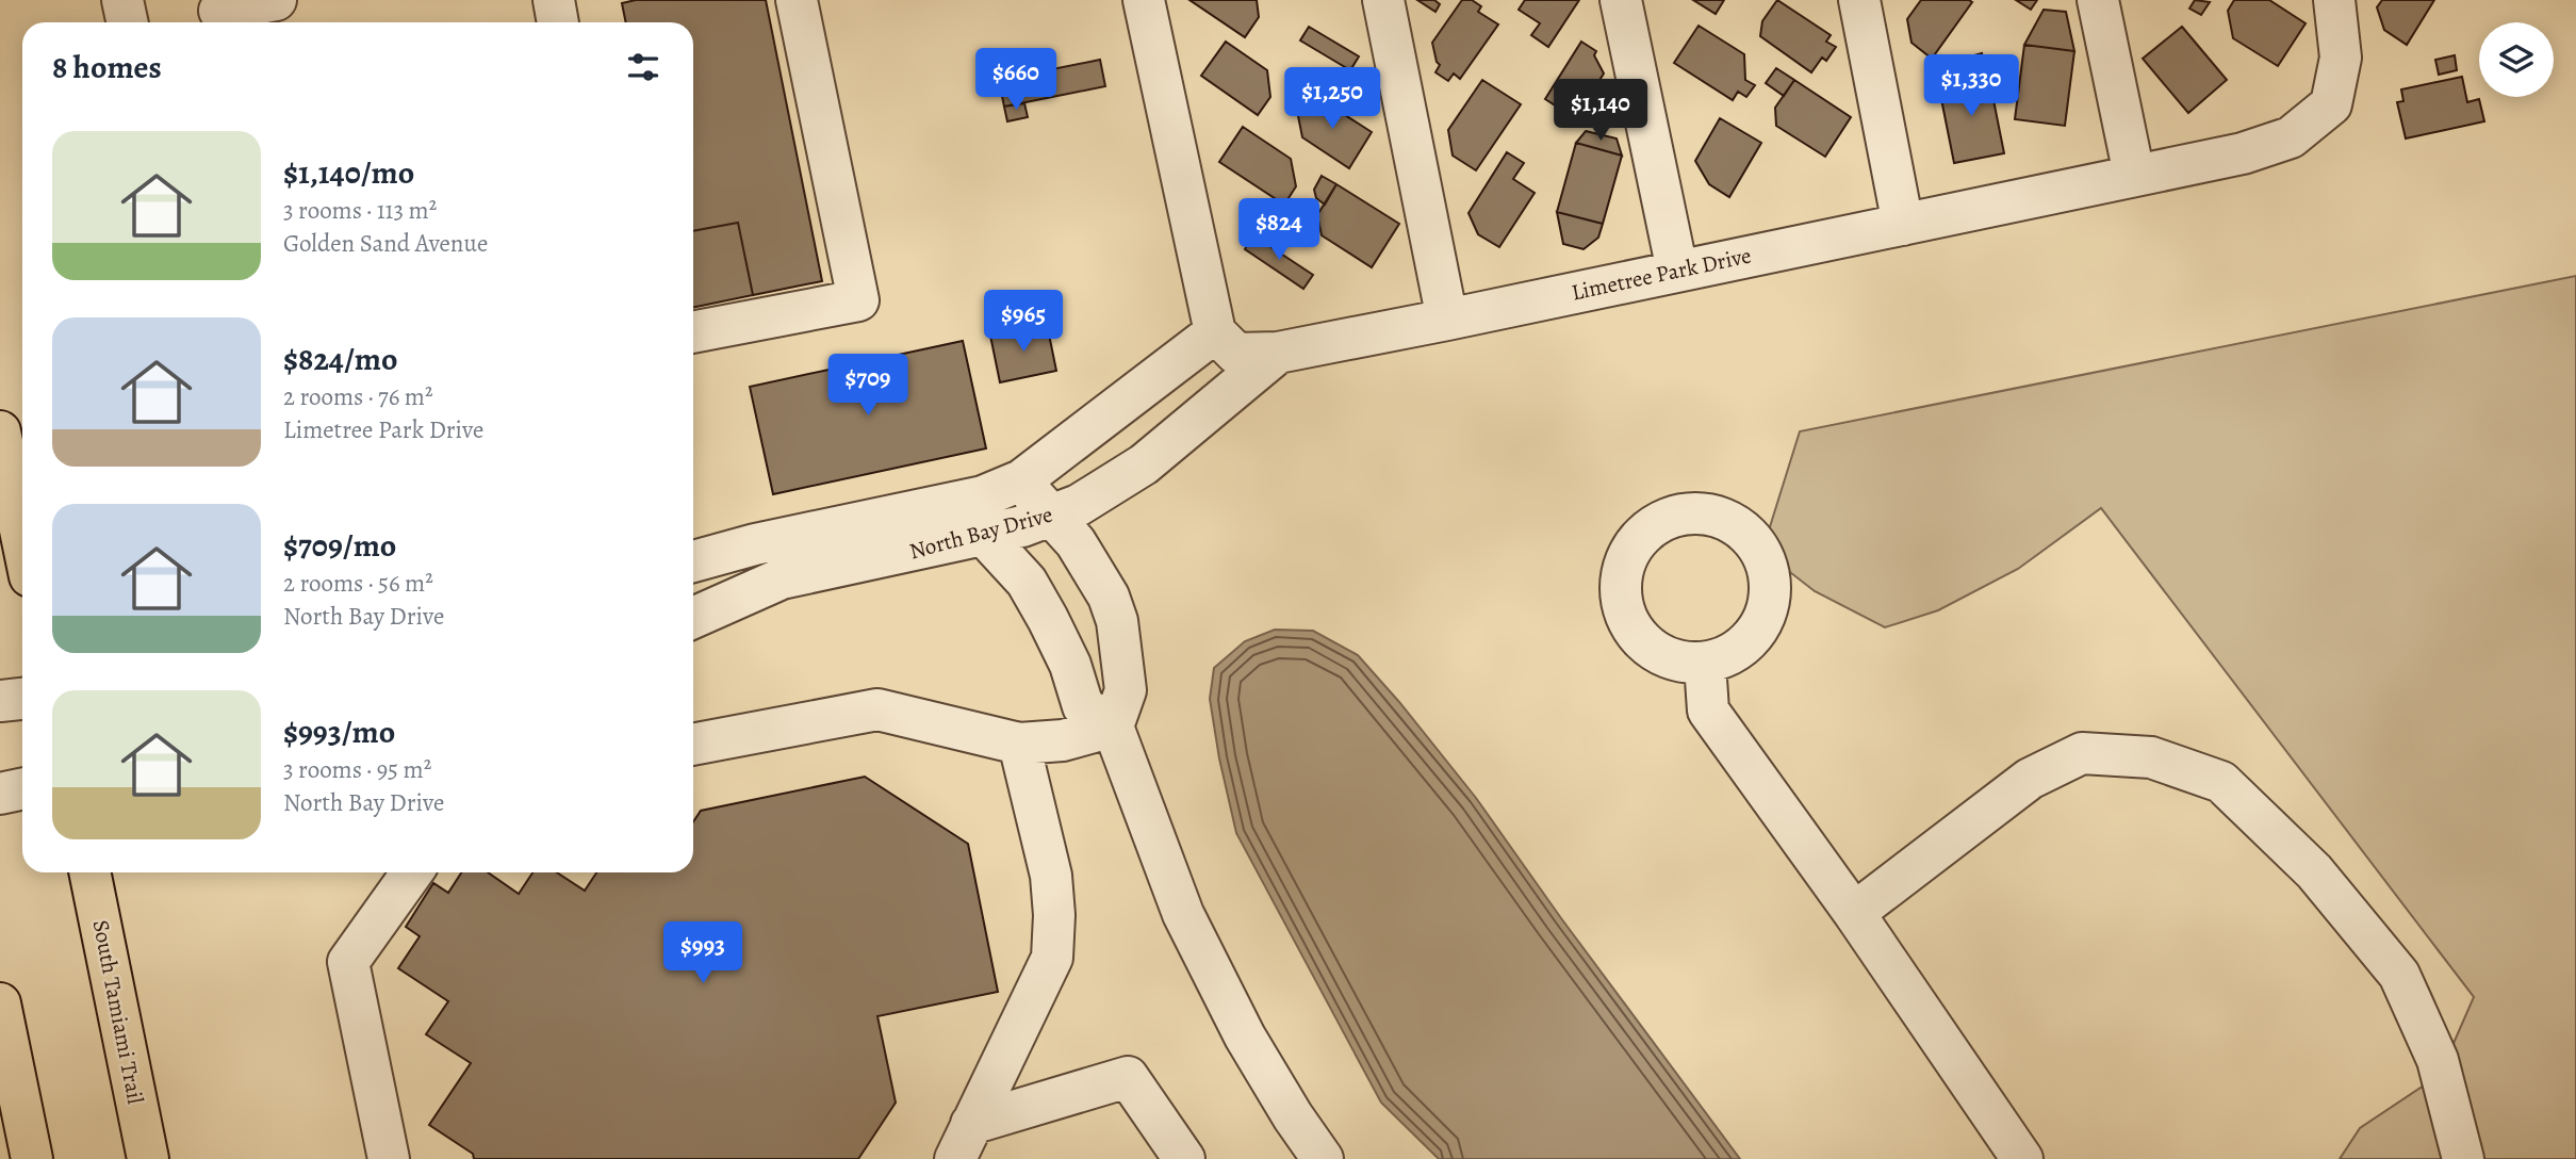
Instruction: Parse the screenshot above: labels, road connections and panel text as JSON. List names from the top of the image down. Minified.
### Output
{"streets":{"main road":["South Tamiami Trail"],"street":["Limetree Park Drive","North Bay Drive"]},"crossings":[["Limetree Park Drive","North Bay Drive"]],"page":{"heading":"8 homes","price":["$660","$1,330","$1,250","$1,140","$824","$965","$709","$993"],"list":[{"name":"$1,140/mo","note":"3 rooms · 113 m² · Golden Sand Avenue"},{"name":"$824/mo","note":"2 rooms · 76 m² · Limetree Park Drive"},{"name":"$709/mo","note":"2 rooms · 56 m² · North Bay Drive"},{"name":"$993/mo","note":"3 rooms · 95 m² · North Bay Drive"}]}}
